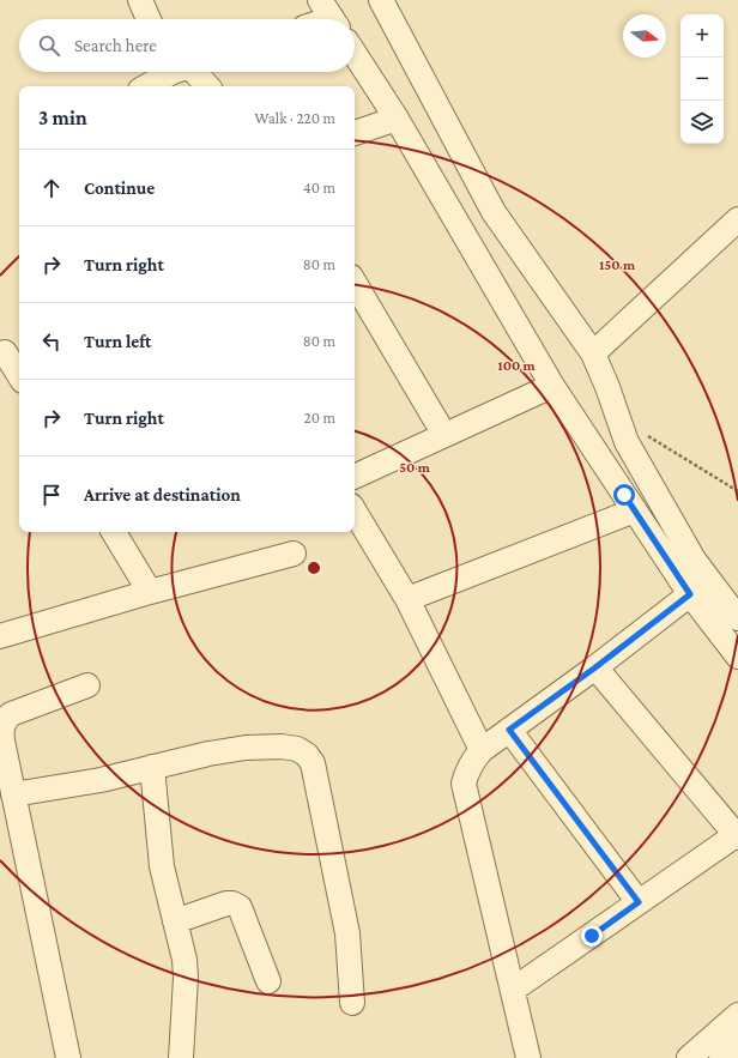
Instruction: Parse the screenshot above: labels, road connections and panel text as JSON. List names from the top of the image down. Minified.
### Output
{"north":"right","page":{"map_buttons":["+","−"],"search":"Search here","heading":["3 min","Walk · 220 m"],"list":[["Continue","40 m"],["Turn right","80 m"],["Turn left","80 m"],["Turn right","20 m"],"Arrive at destination"]},"rings":["150 m","100 m","50 m"]}
